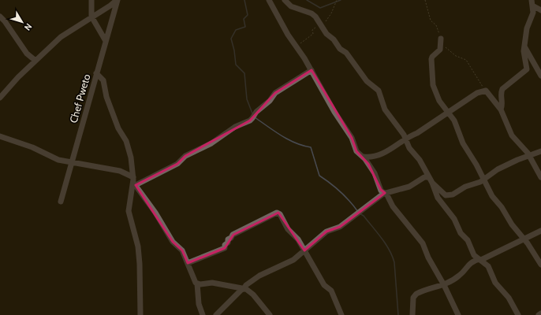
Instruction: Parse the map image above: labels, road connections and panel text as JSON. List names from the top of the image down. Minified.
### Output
{"streets":{"street":["Chef Pweto"]},"north":"bottom right"}
